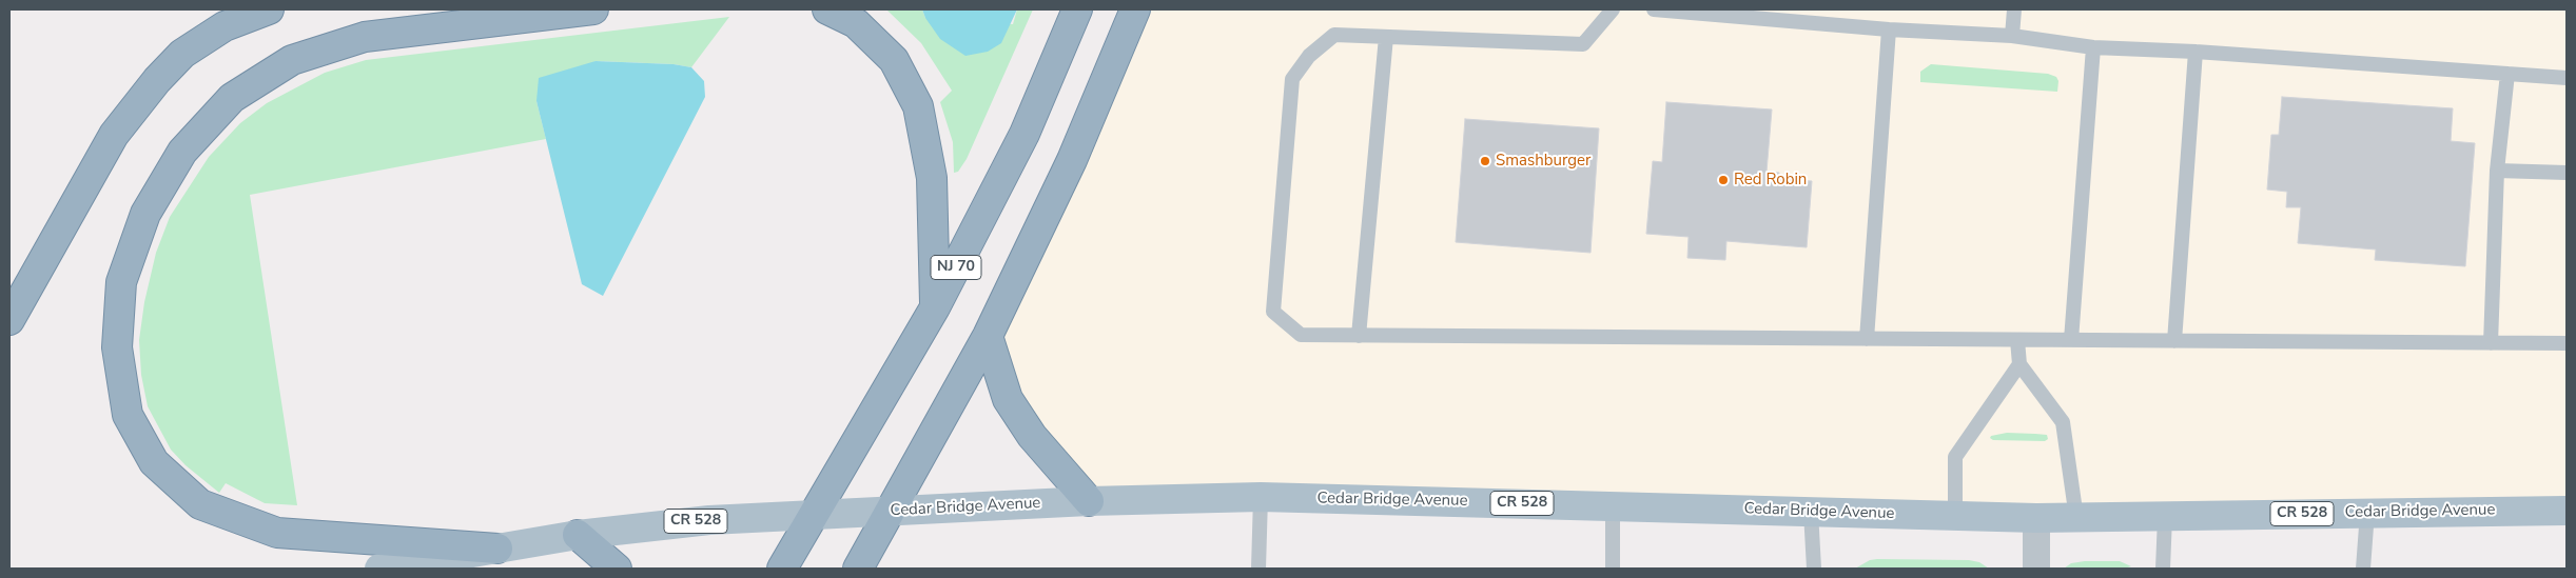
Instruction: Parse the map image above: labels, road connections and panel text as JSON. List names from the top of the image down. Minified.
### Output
{"streets":{"highway":["NJ 70"],"main road":["Cedar Bridge Avenue","CR 528"]},"crossings":[["NJ 70","Cedar Bridge Avenue"]],"places":["Smashburger","Red Robin"]}
